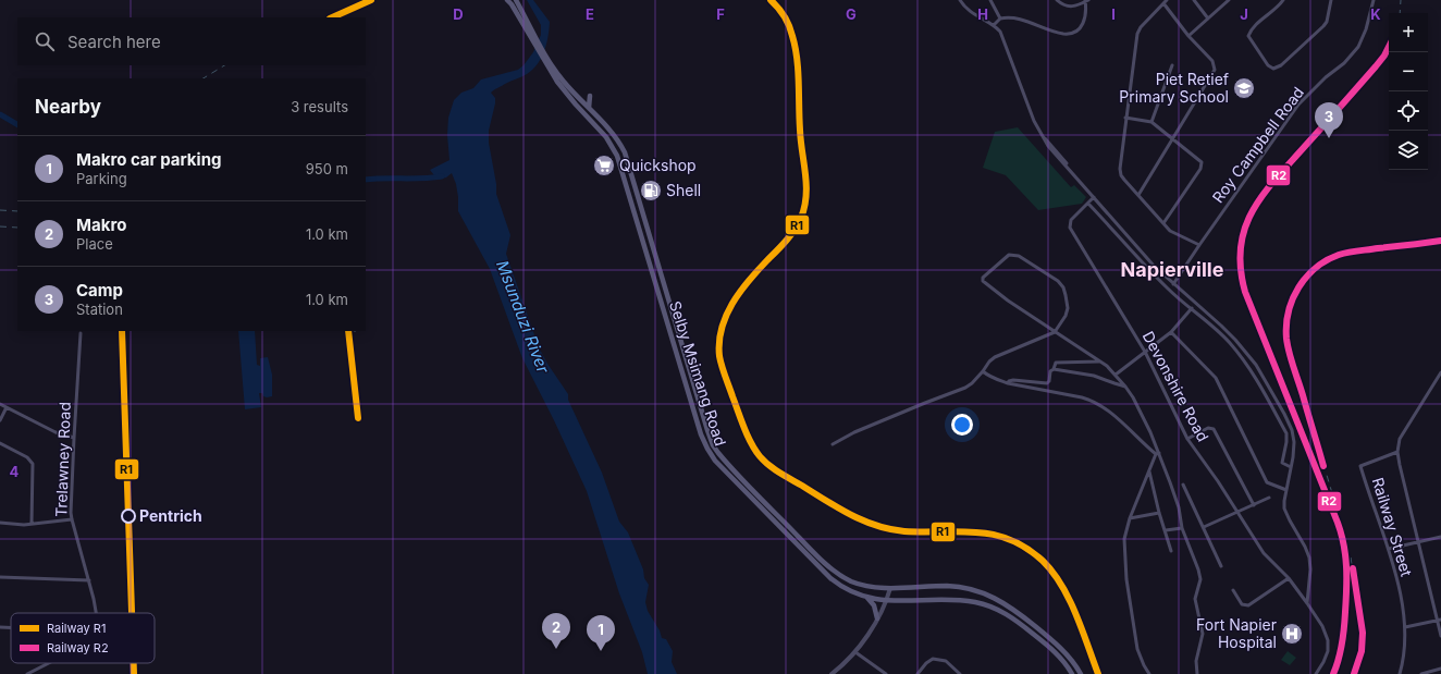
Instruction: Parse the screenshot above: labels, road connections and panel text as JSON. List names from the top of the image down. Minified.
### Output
{"streets":{"main road":["Selby Msimang Road"],"street":["Roy Campbell Road","Devonshire Road","Trelawney Road","Railway Street"]},"districts":["Napierville"],"water":["Msunduzi River"],"places":{"school or university":["Piet Retief Primary School"],"supermarket":["Quickshop"],"fuel station":["Shell"],"other":["Pentrich"],"hospital":["Fort Napier Hospital"]},"lines":["rail line R1","rail line R2"],"legend":["Railway R1","Railway R2"],"page":{"map_buttons":["+","−"],"search":"Search here","heading":["Nearby","3 results"],"pins":["3","2","1"],"list":[{"mark":"1","name":"Makro car parking","note":"Parking","value":"950 m"},{"mark":"2","name":"Makro","note":"Place","value":"1.0 km"},{"mark":"3","name":"Camp","note":"Station","value":"1.0 km"}]},"grid":{"columns":["D","E","F","G","H","I","J","K"],"rows":["4"]}}
